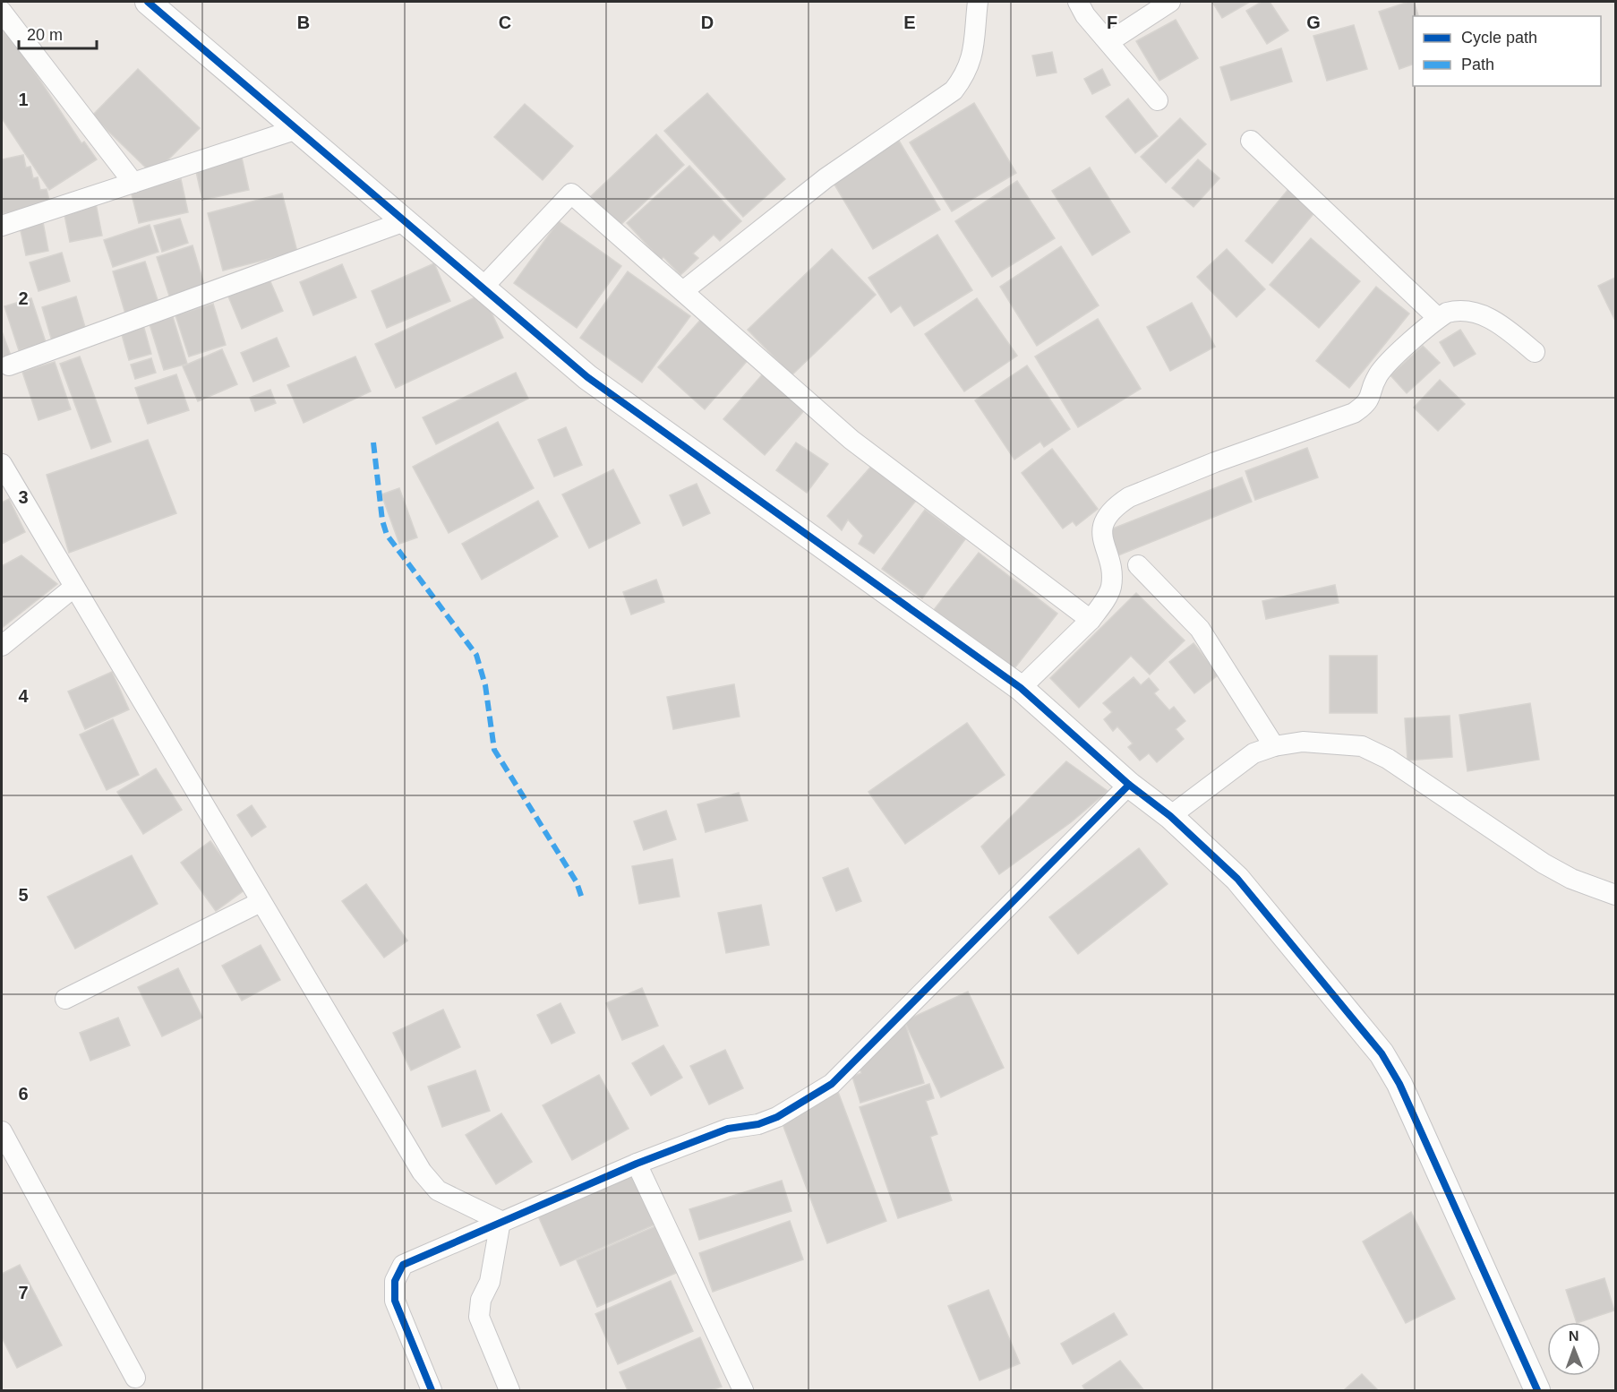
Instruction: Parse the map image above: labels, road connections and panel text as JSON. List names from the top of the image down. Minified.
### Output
{"legend":["Cycle path","Path"],"scale_bar":"20 m","north":"top","grid":{"columns":["B","C","D","E","F","G"],"rows":["1","2","3","4","5","6","7"]}}
